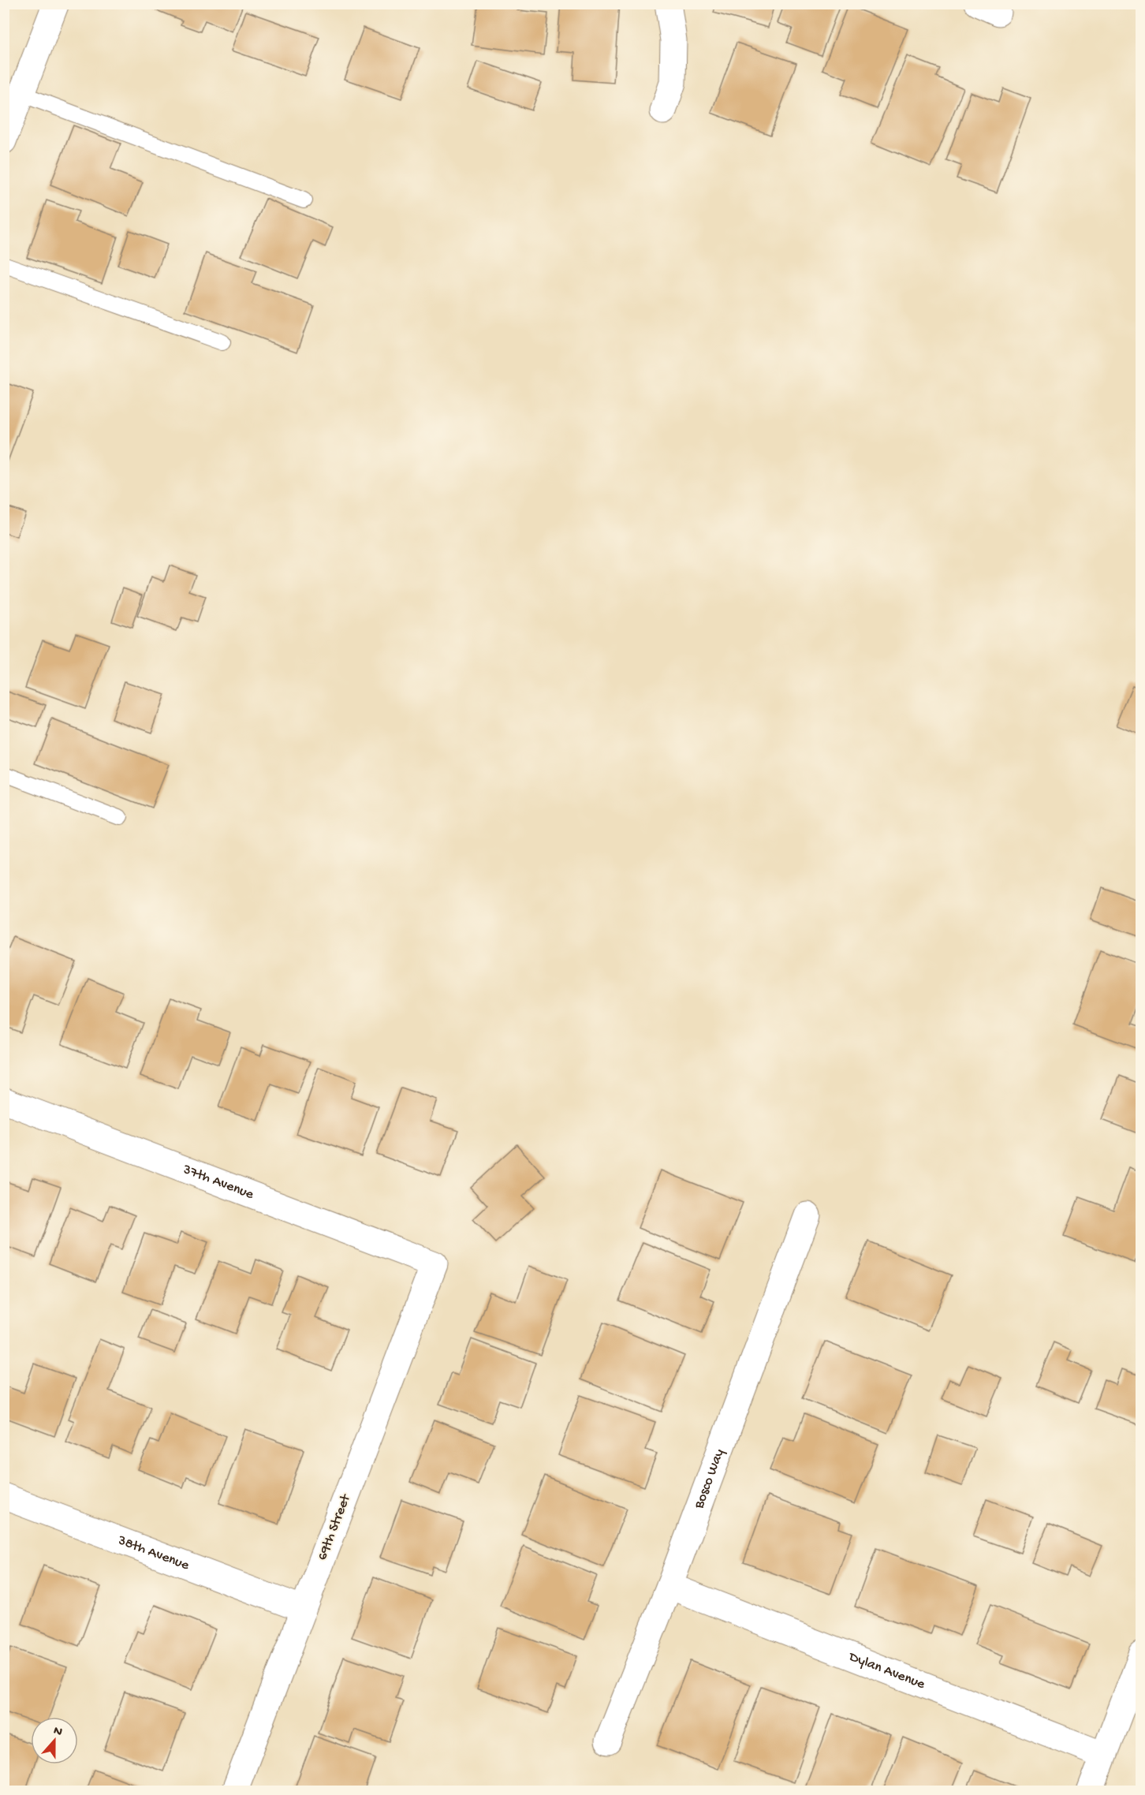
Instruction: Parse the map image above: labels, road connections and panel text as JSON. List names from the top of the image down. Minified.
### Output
{"streets":{"street":["37th Avenue","Bosco Way","69th Street","38th Avenue","Dylan Avenue"]},"crossings":[["37th Avenue","69th Street"],["Bosco Way","Dylan Avenue"],["69th Street","38th Avenue"]],"north":"top"}
